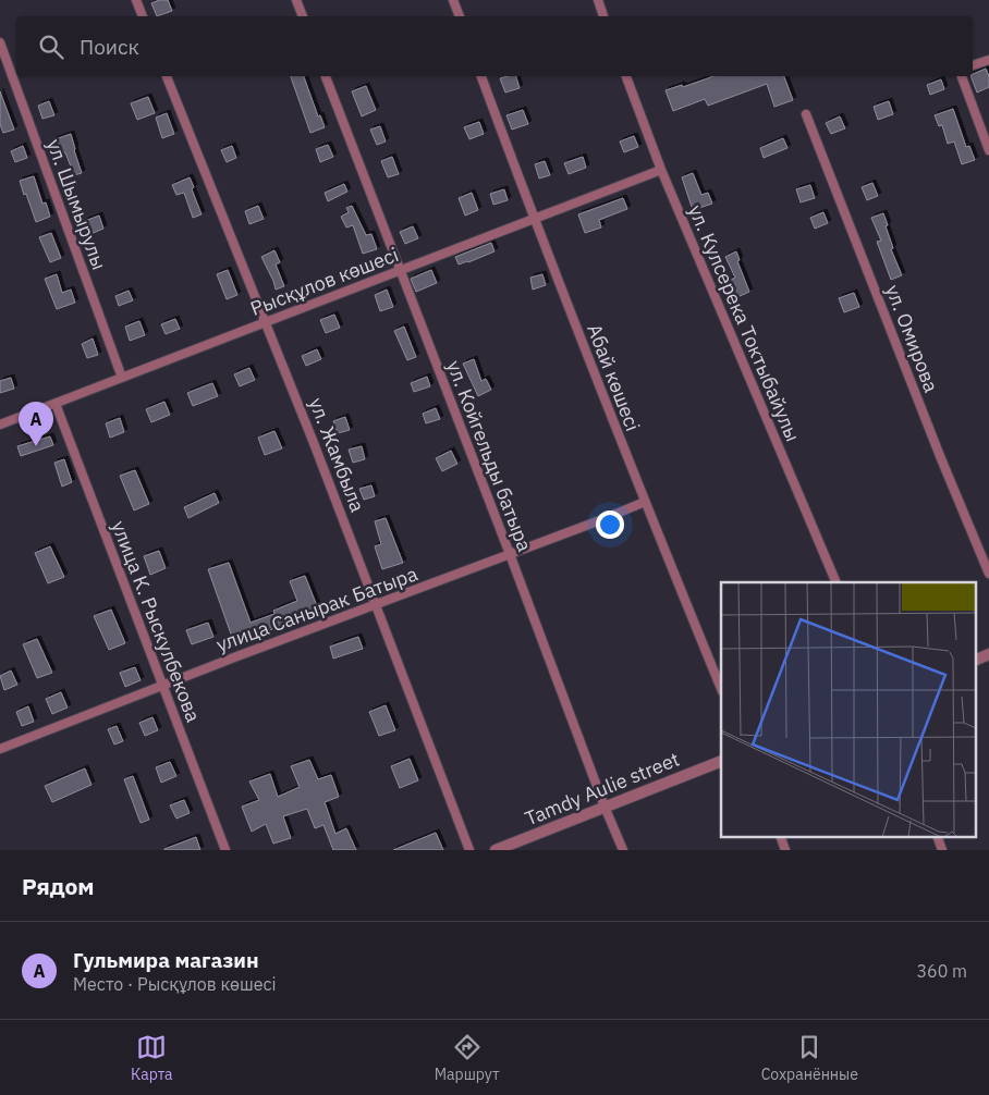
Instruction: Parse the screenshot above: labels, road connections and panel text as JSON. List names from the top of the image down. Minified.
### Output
{"streets":{"street":["ул. Шымырулы","Рысқұлов көшесі","ул. Кулсерека Токтыбайулы","ул. Омирова","Абай көшесі","ул. Жамбыла","ул. Койгельды батыра","улица Санырак Батыра","улица К. Рыскулбекова","Tamdy Aulie street"]},"crossings":[["ул. Шымырулы","Рысқұлов көшесі"],["Рысқұлов көшесі","ул. Кулсерека Токтыбайулы"],["Рысқұлов көшесі","Абай көшесі"],["Рысқұлов көшесі","ул. Жамбыла"],["Рысқұлов көшесі","ул. Койгельды батыра"],["Рысқұлов көшесі","улица К. Рыскулбекова"],["Абай көшесі","улица Санырак Батыра"],["ул. Жамбыла","улица Санырак Батыра"],["ул. Койгельды батыра","улица Санырак Батыра"],["ул. Койгельды батыра","Tamdy Aulie street"],["улица Санырак Батыра","улица К. Рыскулбекова"]],"page":{"search":"Поиск","pins":"A","heading":"Рядом","list":[{"mark":"A","name":"Гульмира магазин","note":"Место · Рысқұлов көшесі","value":"360 m"}],"nav":["Карта","Маршрут","Сохранённые"]}}
